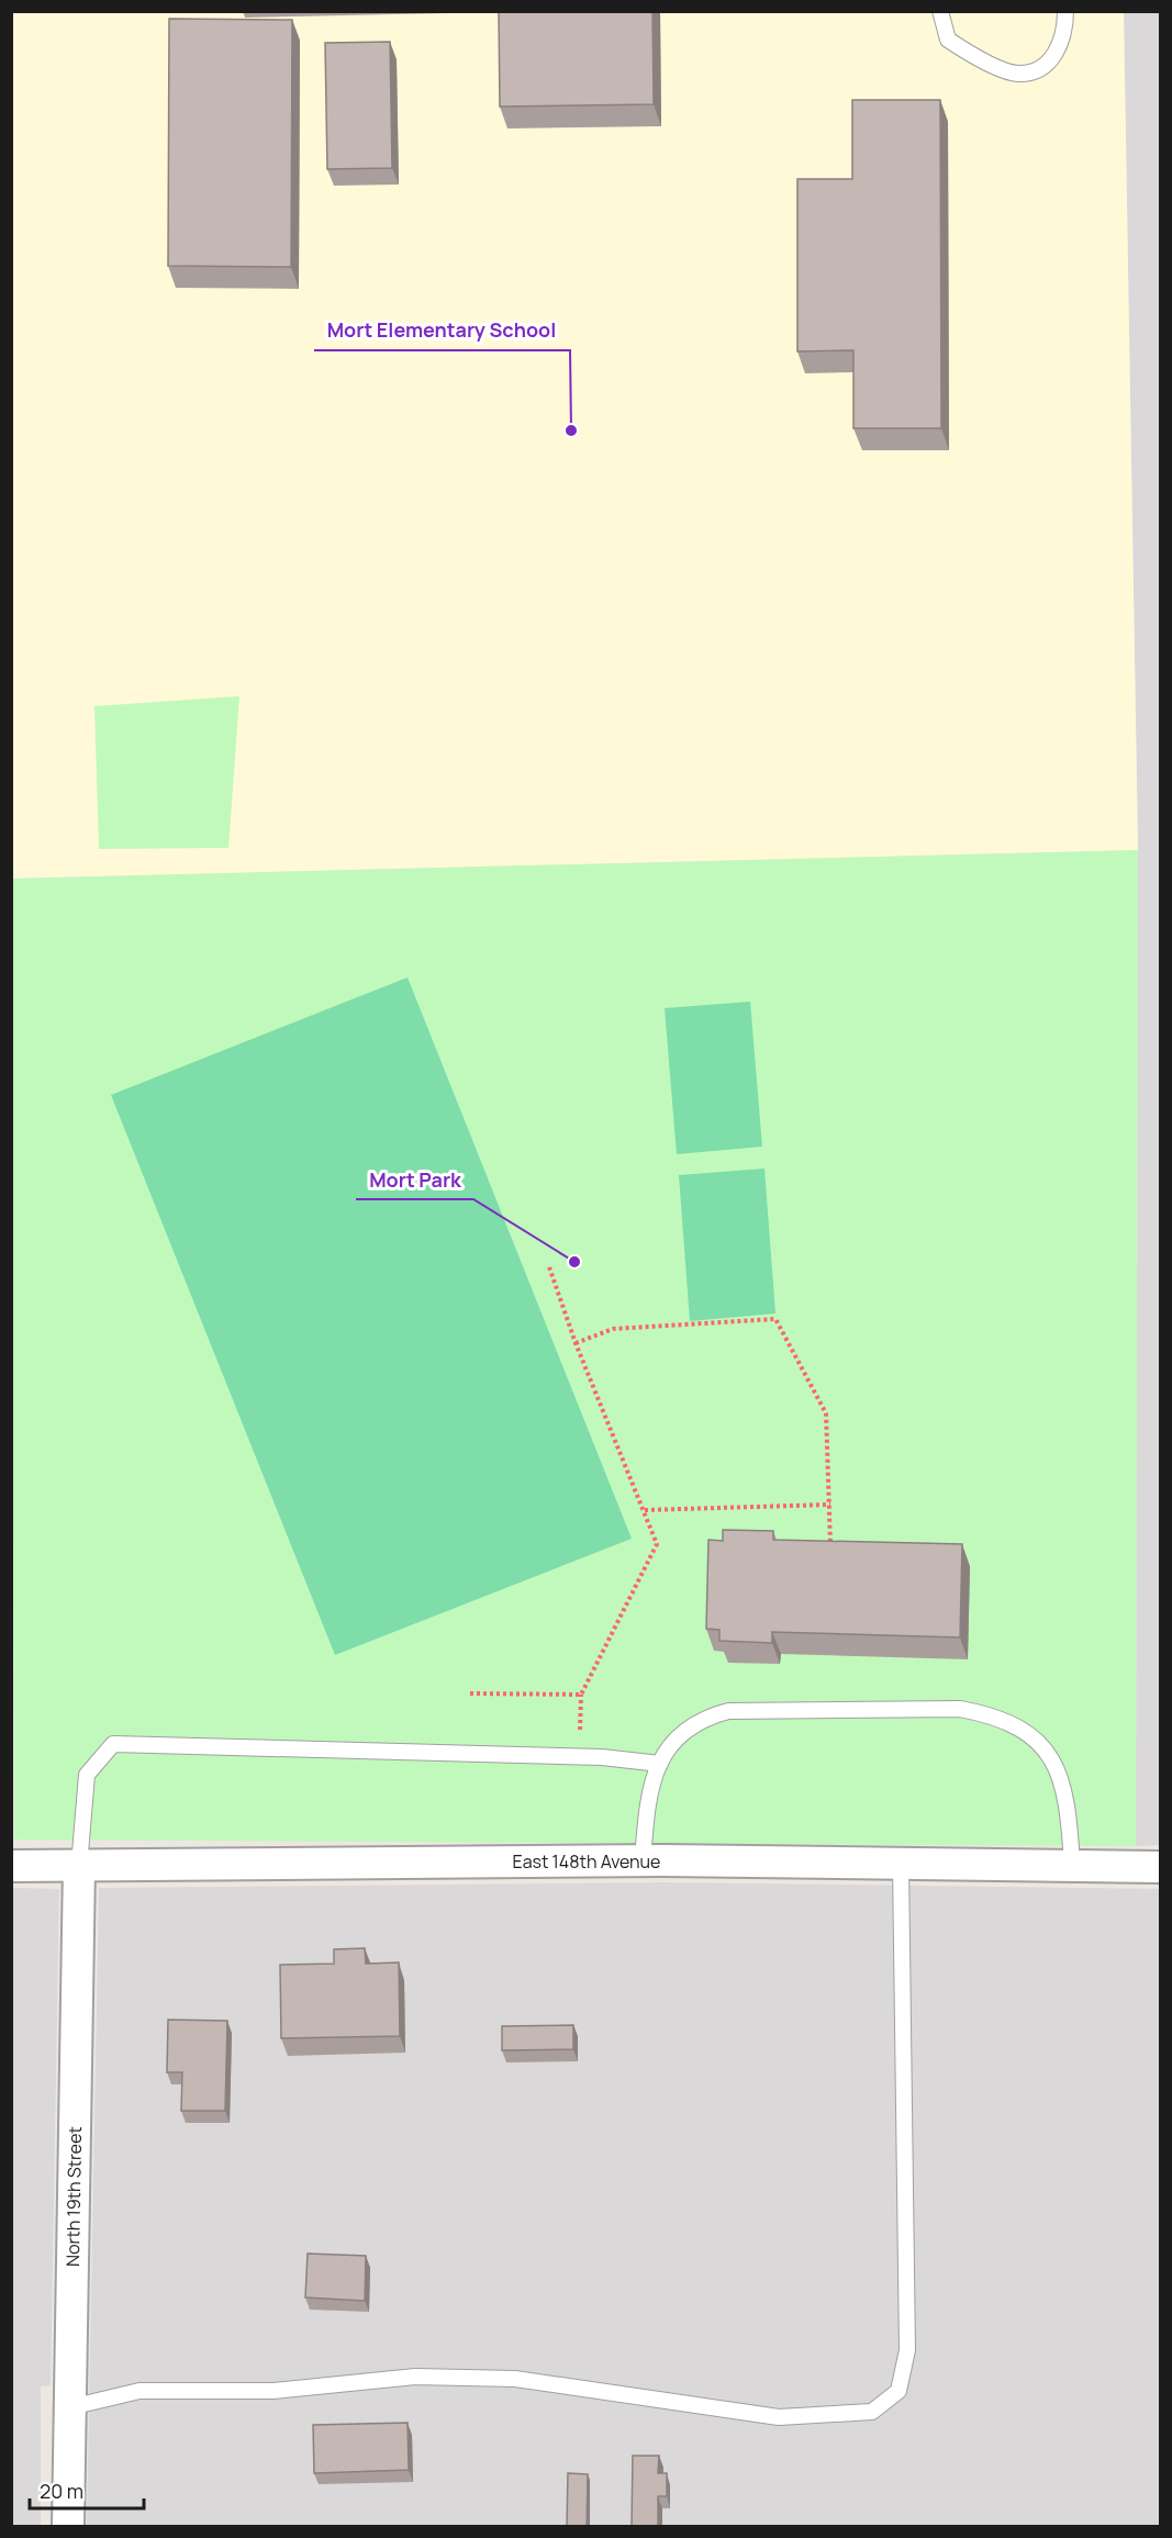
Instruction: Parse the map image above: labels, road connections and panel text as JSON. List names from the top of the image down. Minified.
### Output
{"streets":{"street":["East 148th Avenue","North 19th Street"]},"crossings":[["East 148th Avenue","North 19th Street"]],"places":["Mort Elementary School","Mort Park"],"scale_bar":"20 m"}
